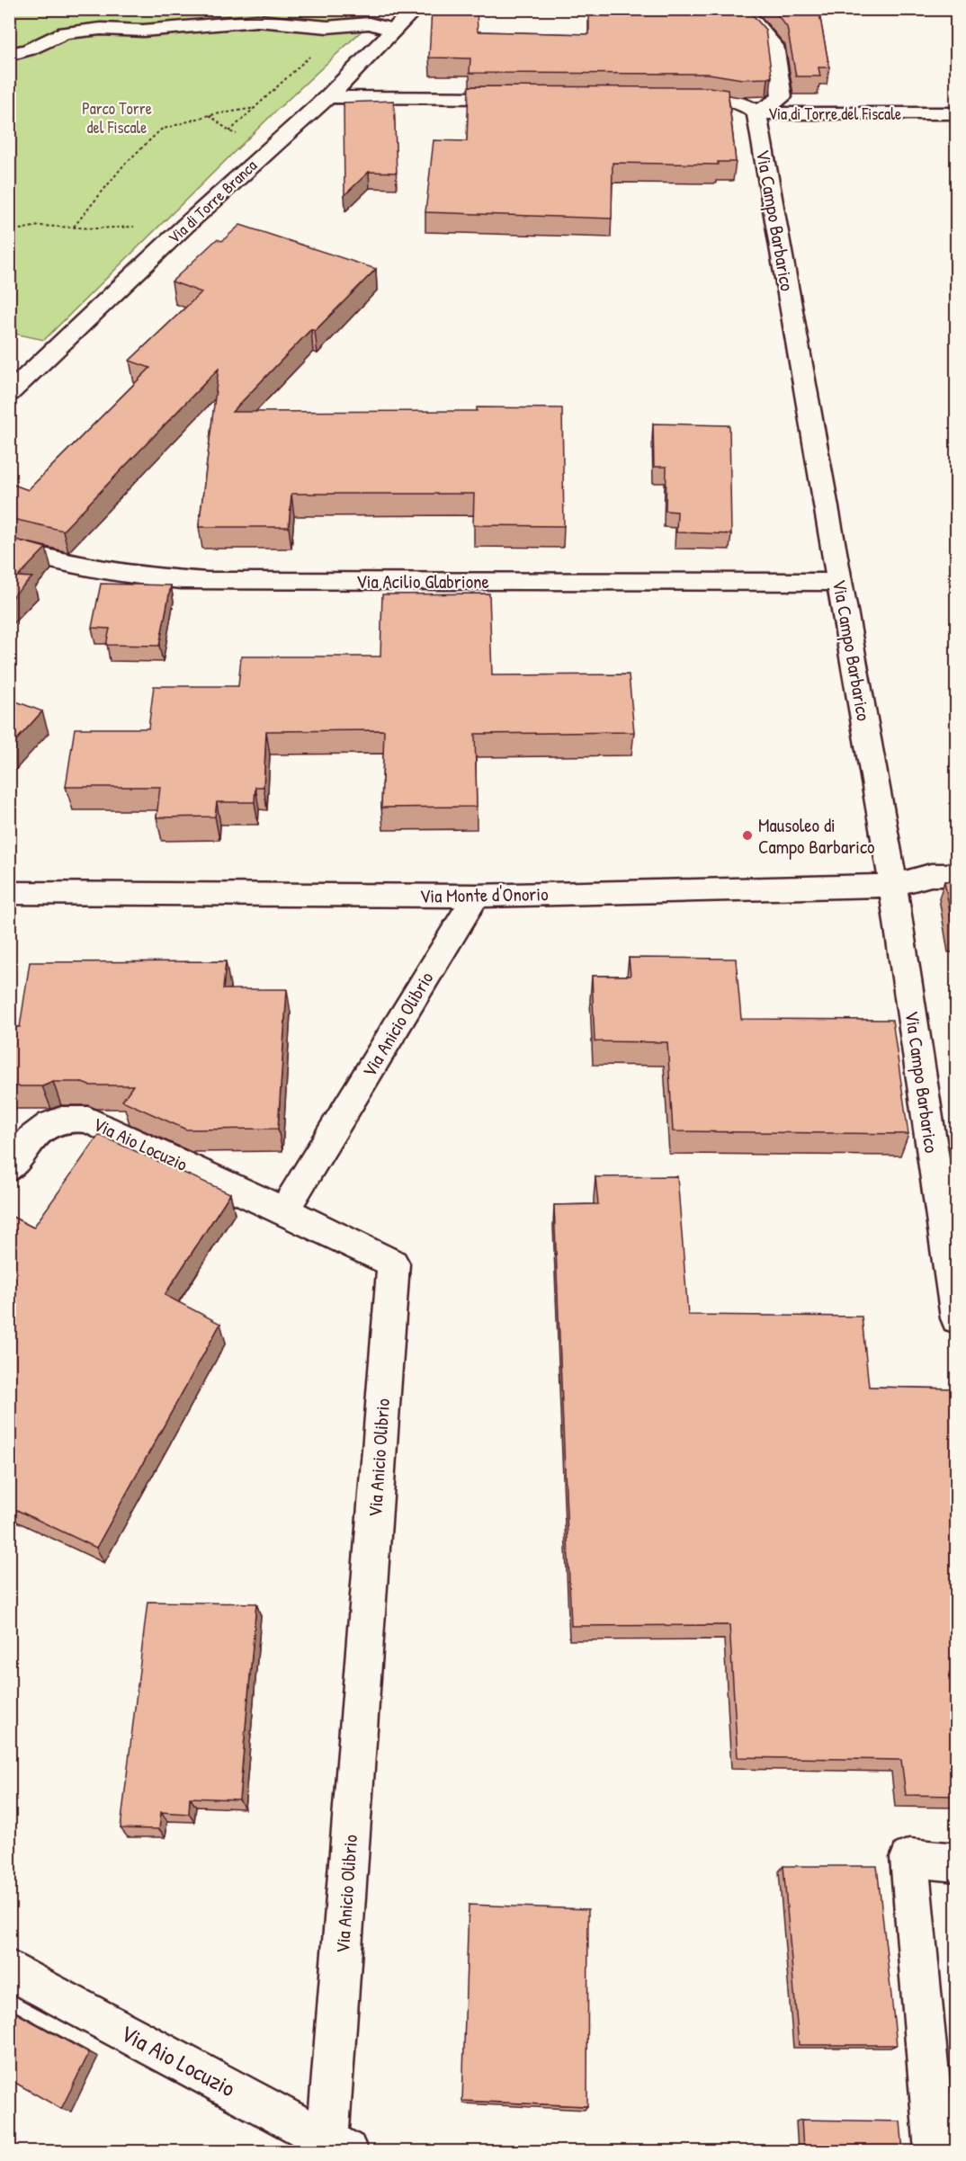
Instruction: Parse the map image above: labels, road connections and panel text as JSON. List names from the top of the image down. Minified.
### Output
{"streets":{"street":["Via di Torre del Fiscale","Via di Torre Branca","Via Campo Barbarico","Via Acilio Glabrione","Via Monte d'Onorio","Via Anicio Olibrio","Via Aio Locuzio"]},"crossings":[["Via di Torre del Fiscale","Via Campo Barbarico"],["Via Campo Barbarico","Via Acilio Glabrione"],["Via Campo Barbarico","Via Monte d'Onorio"],["Via Monte d'Onorio","Via Anicio Olibrio"],["Via Anicio Olibrio","Via Aio Locuzio"]],"parks":["Parco Torre del Fiscale"],"places":["Mausoleo di Campo Barbarico"]}
